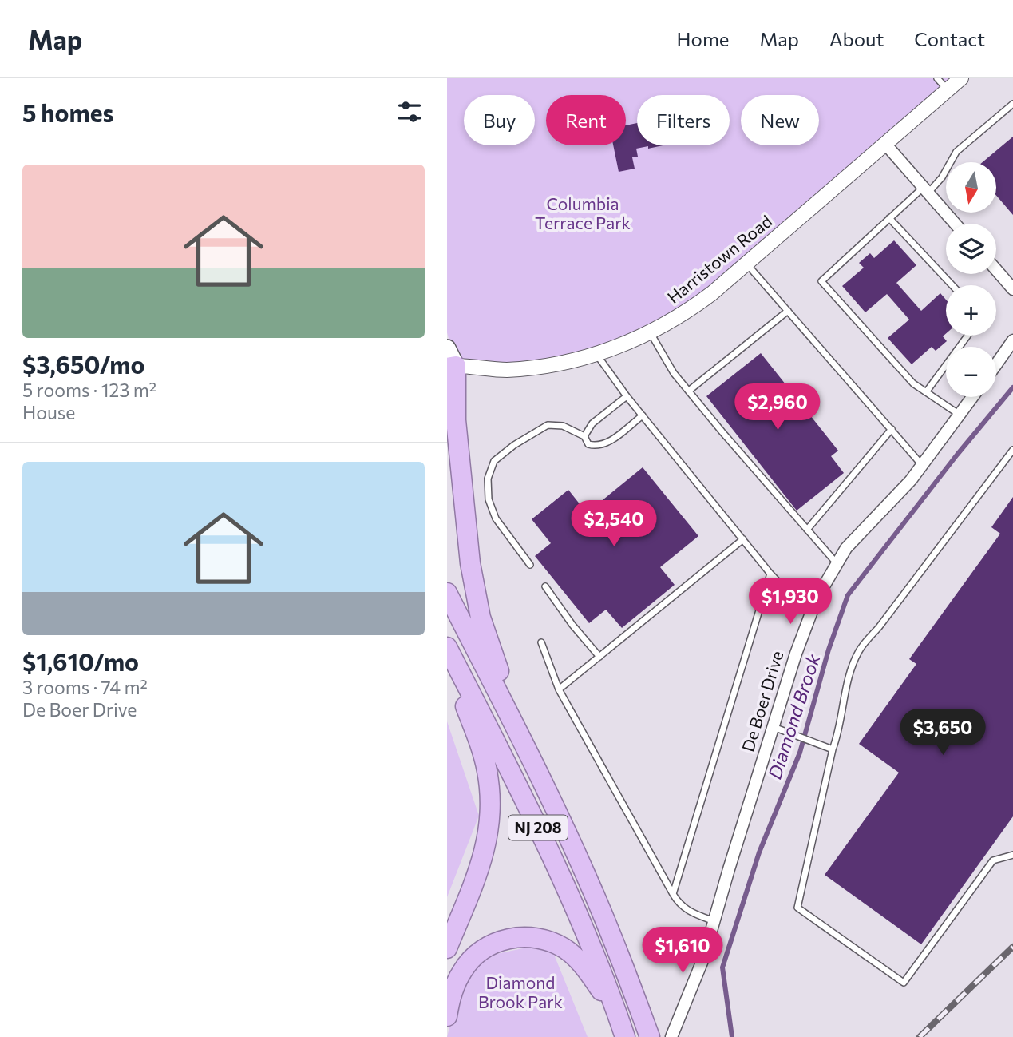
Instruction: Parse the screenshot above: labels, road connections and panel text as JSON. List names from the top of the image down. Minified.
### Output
{"streets":{"highway":["NJ 208"],"street":["Harristown Road","De Boer Drive"]},"water":["Diamond Brook"],"parks":["Columbia Terrace Park","Diamond Brook Park"],"north":"bottom","page":{"header":"Map","nav":["Home","Map","About","Contact"],"heading":"5 homes","chip":["Buy","Rent","Filters","New"],"list":[{"name":"$3,650/mo","note":"5 rooms · 123 m² · House"},{"name":"$1,610/mo","note":"3 rooms · 74 m² · De Boer Drive"}],"map_buttons":["+","−"],"price":["$2,960","$2,540","$1,930","$3,650","$1,610"]}}
